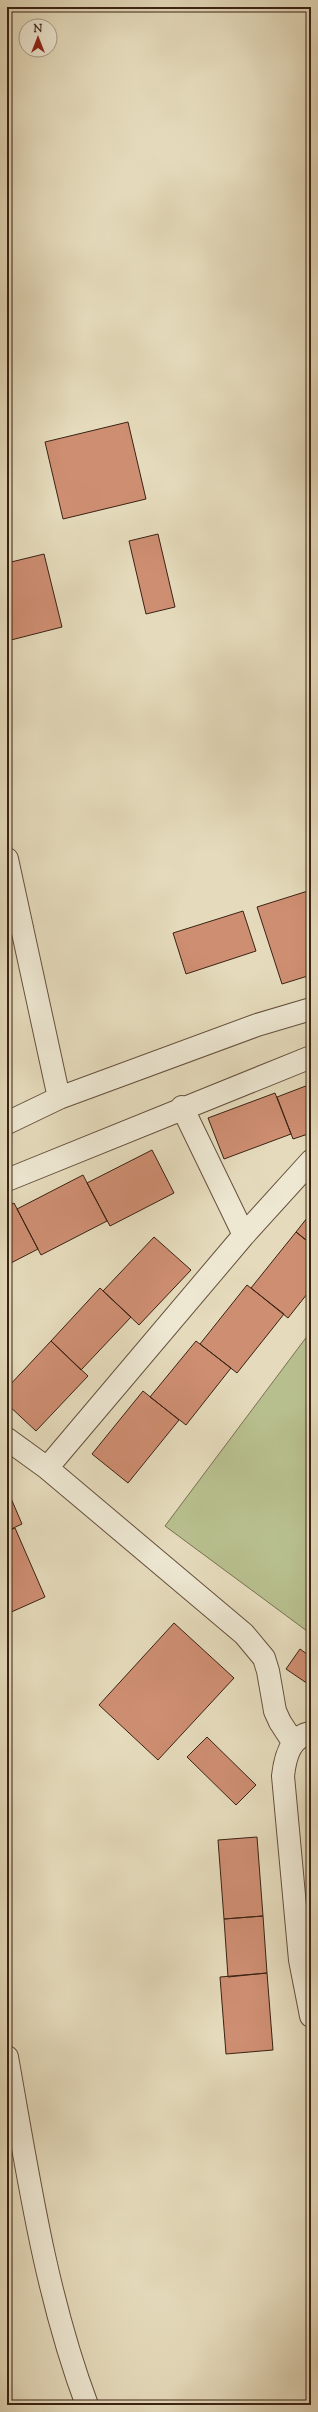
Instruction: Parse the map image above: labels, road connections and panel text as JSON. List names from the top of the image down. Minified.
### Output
{"north":"top"}
